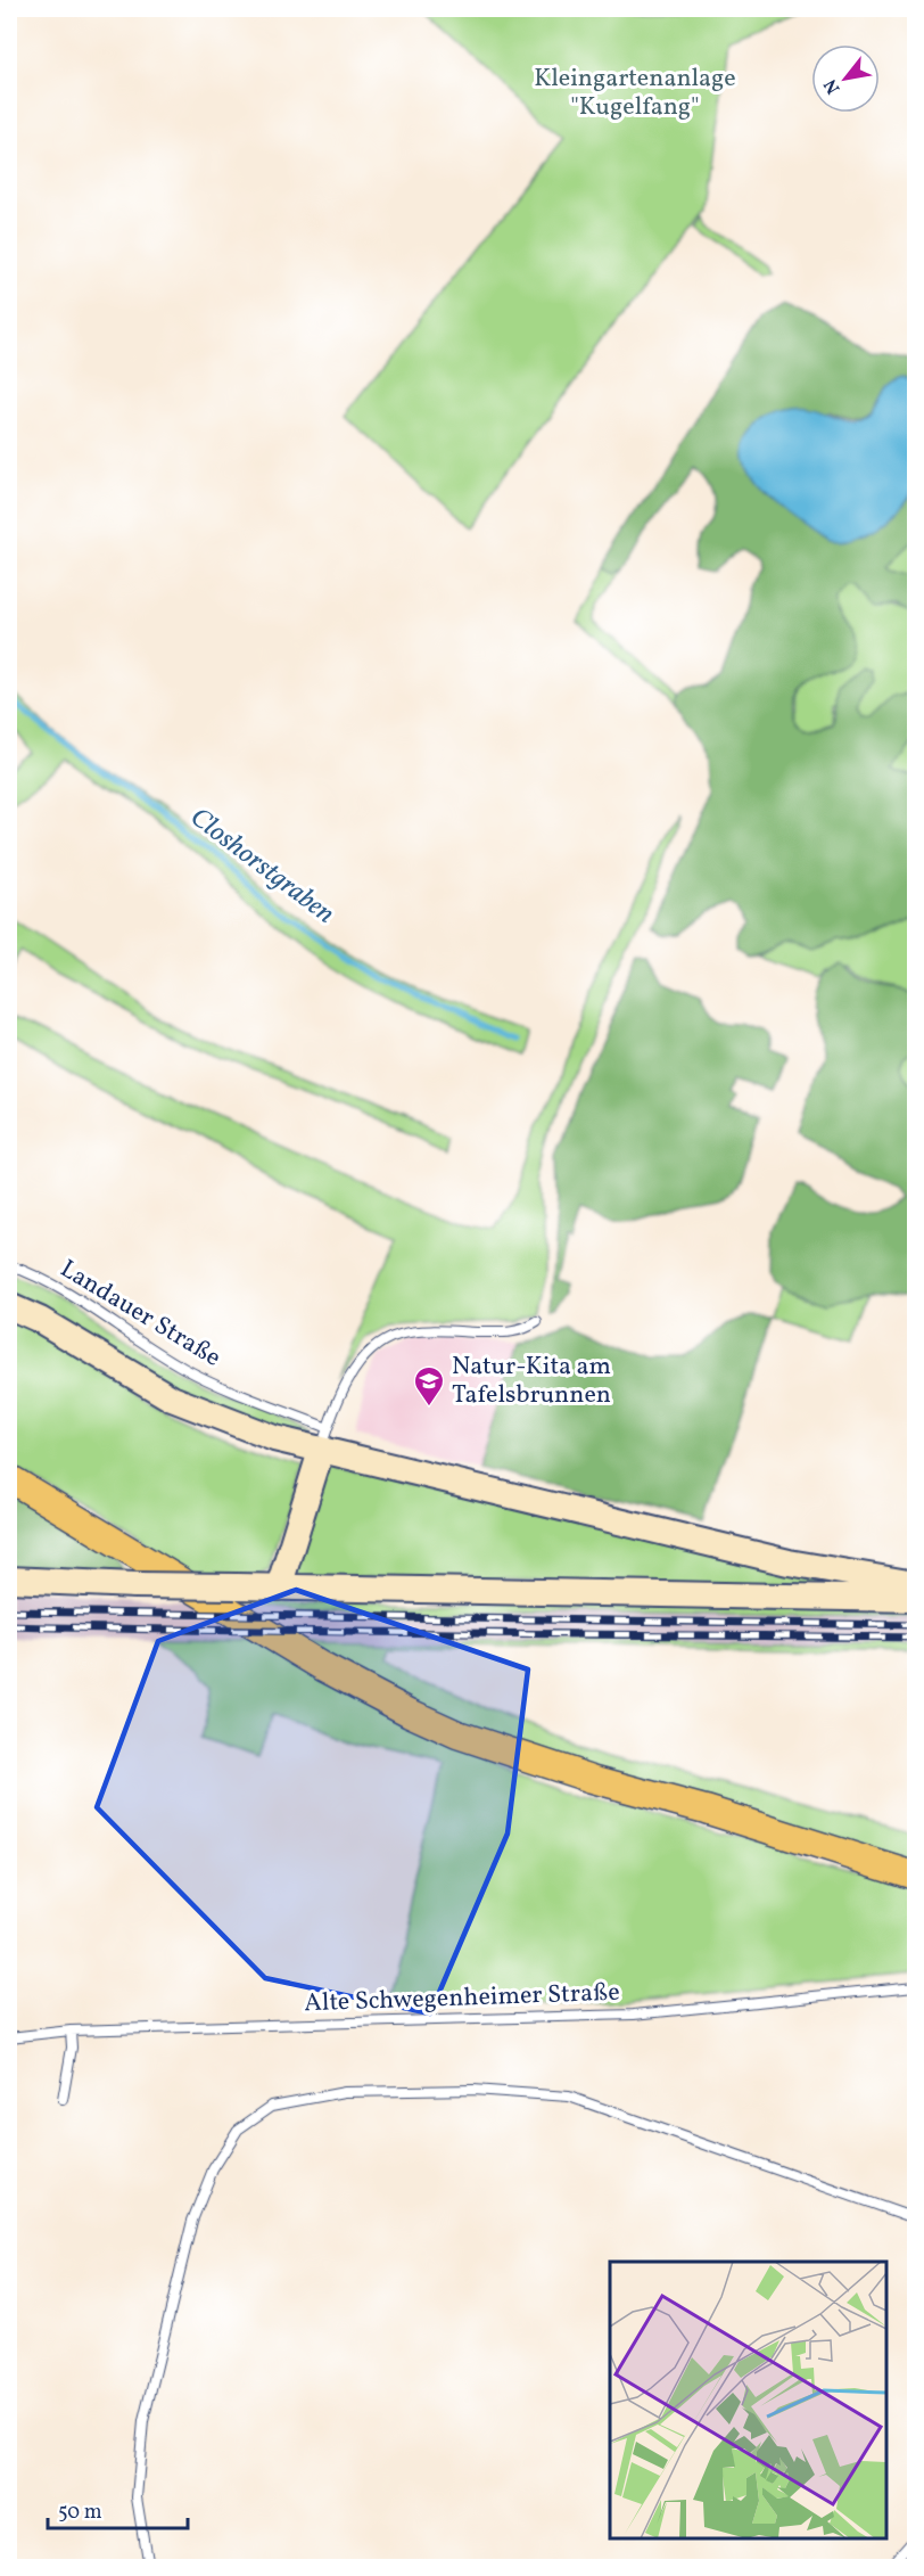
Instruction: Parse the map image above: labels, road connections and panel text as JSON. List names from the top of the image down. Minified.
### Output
{"streets":{"lane":["Landauer Straße","Alte Schwegenheimer Straße"]},"water":["Closhorstgraben"],"parks":["Kleingartenanlage \"Kugelfang\""],"places":{"school or university":["Natur-Kita am Tafelsbrunnen"]},"scale_bar":"50 m","north":"bottom left"}
